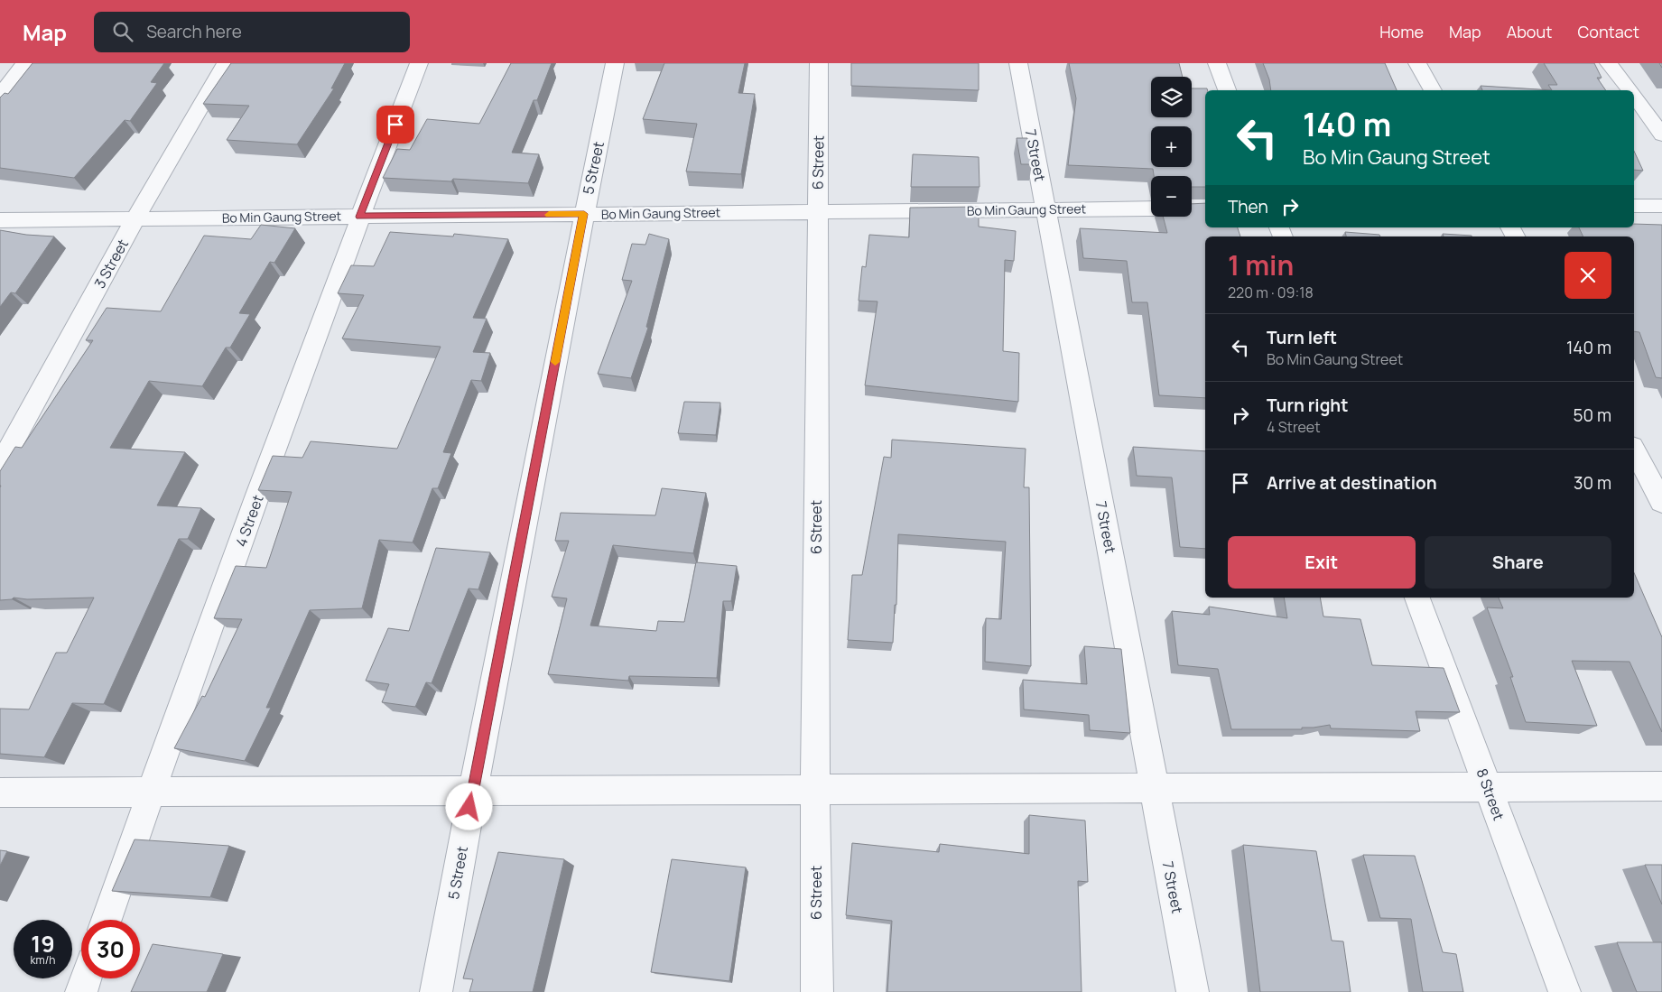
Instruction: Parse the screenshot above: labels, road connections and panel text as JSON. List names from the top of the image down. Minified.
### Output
{"streets":{"street":["7 Street","6 Street","5 Street","Bo Min Gaung Street","3 Street","4 Street","8 Street"]},"crossings":[["7 Street","Bo Min Gaung Street"],["6 Street","Bo Min Gaung Street"],["5 Street","Bo Min Gaung Street"],["Bo Min Gaung Street","3 Street"],["Bo Min Gaung Street","4 Street"]],"page":{"header":"Map","search":"Search here","nav":["Home","Map","About","Contact"],"map_buttons":["+","−"],"turn":["140 m","Bo Min Gaung Street"],"then":"Then","heading":["1 min","220 m · 09:18"],"list":[{"name":"Turn left","note":"Bo Min Gaung Street","value":"140 m"},{"name":"Turn right","note":"4 Street","value":"50 m"},{"name":"Arrive at destination","value":"30 m"}],"buttons":["Exit","Share"],"speed":"19 km/h","limit":"30"}}
